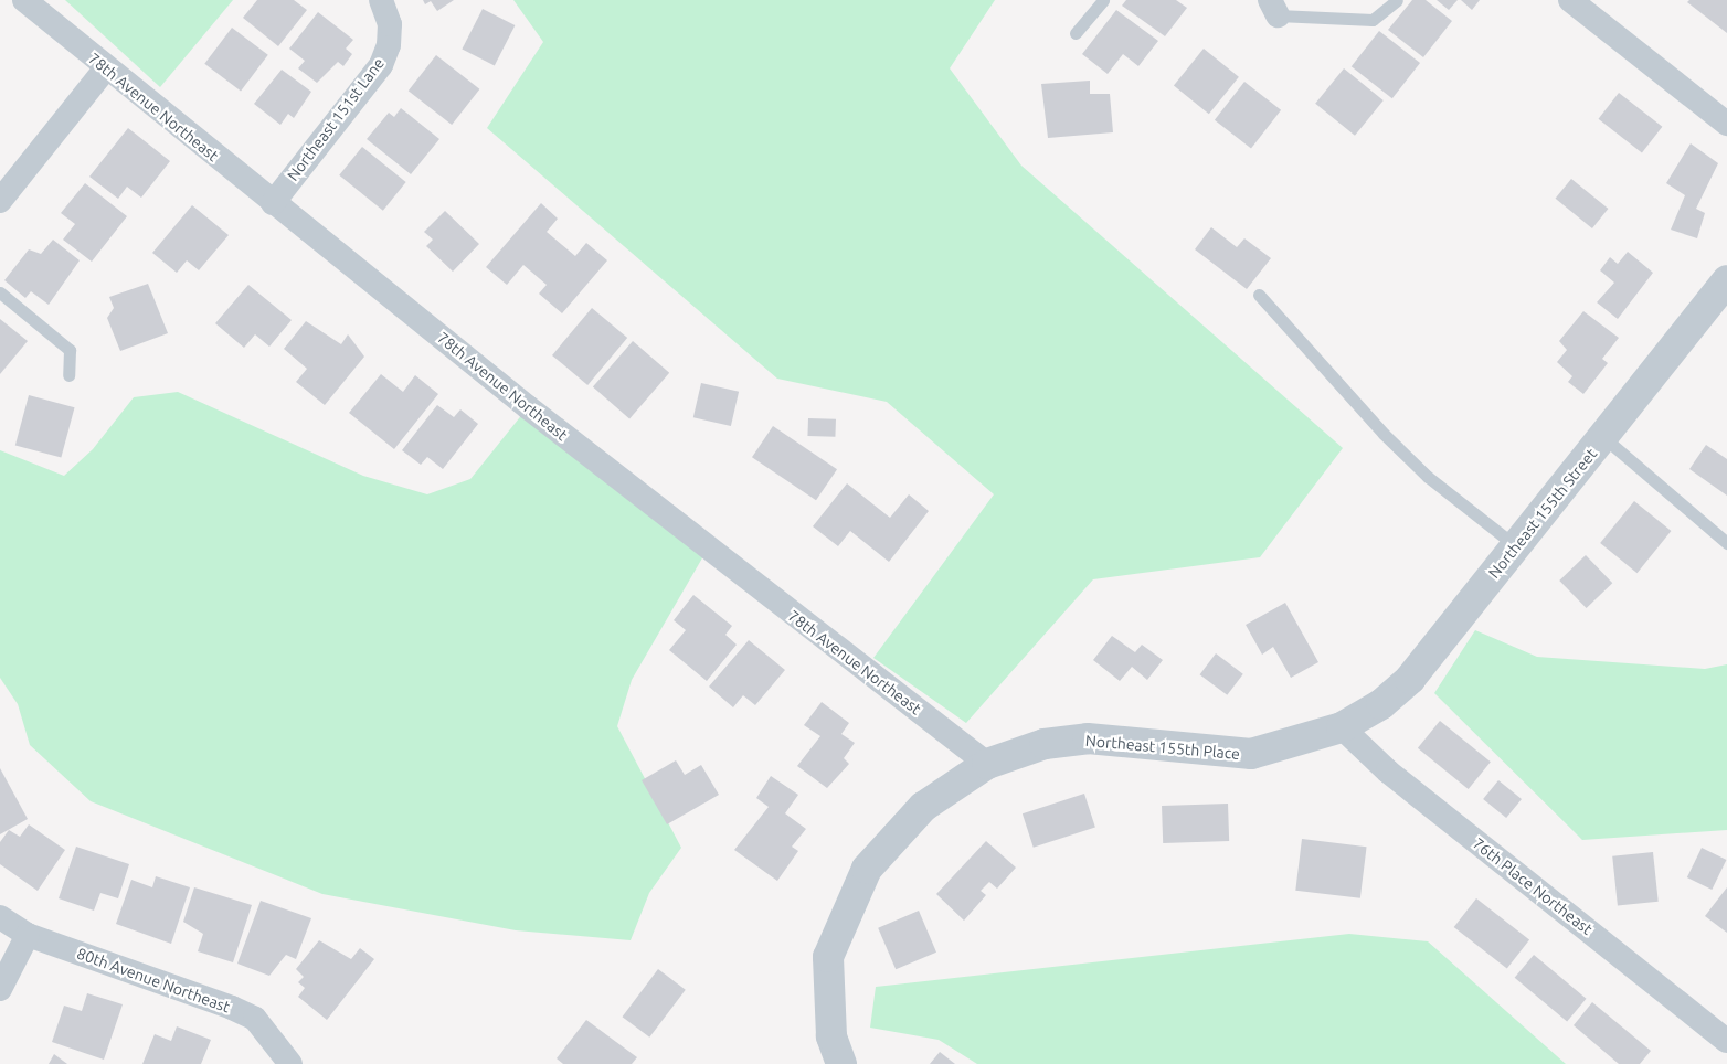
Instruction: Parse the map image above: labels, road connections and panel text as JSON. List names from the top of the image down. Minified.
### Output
{"streets":{"street":["78th Avenue Northeast","Northeast 151st Lane","Northeast 155th Street","Northeast 155th Place","76th Place Northeast","80th Avenue Northeast"]},"crossings":[["78th Avenue Northeast","Northeast 151st Lane"],["78th Avenue Northeast","Northeast 155th Place"],["Northeast 155th Street","Northeast 155th Place"],["Northeast 155th Street","76th Place Northeast"],["Northeast 155th Place","76th Place Northeast"]]}
